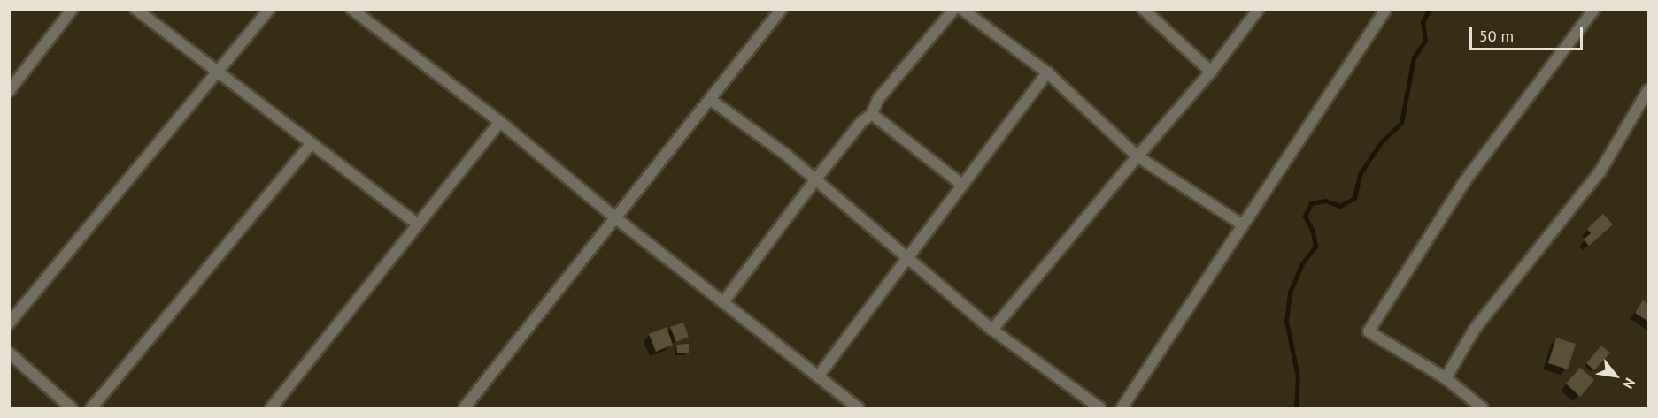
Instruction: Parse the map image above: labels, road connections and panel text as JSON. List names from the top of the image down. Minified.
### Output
{"scale_bar":"50 m","north":"bottom right"}
